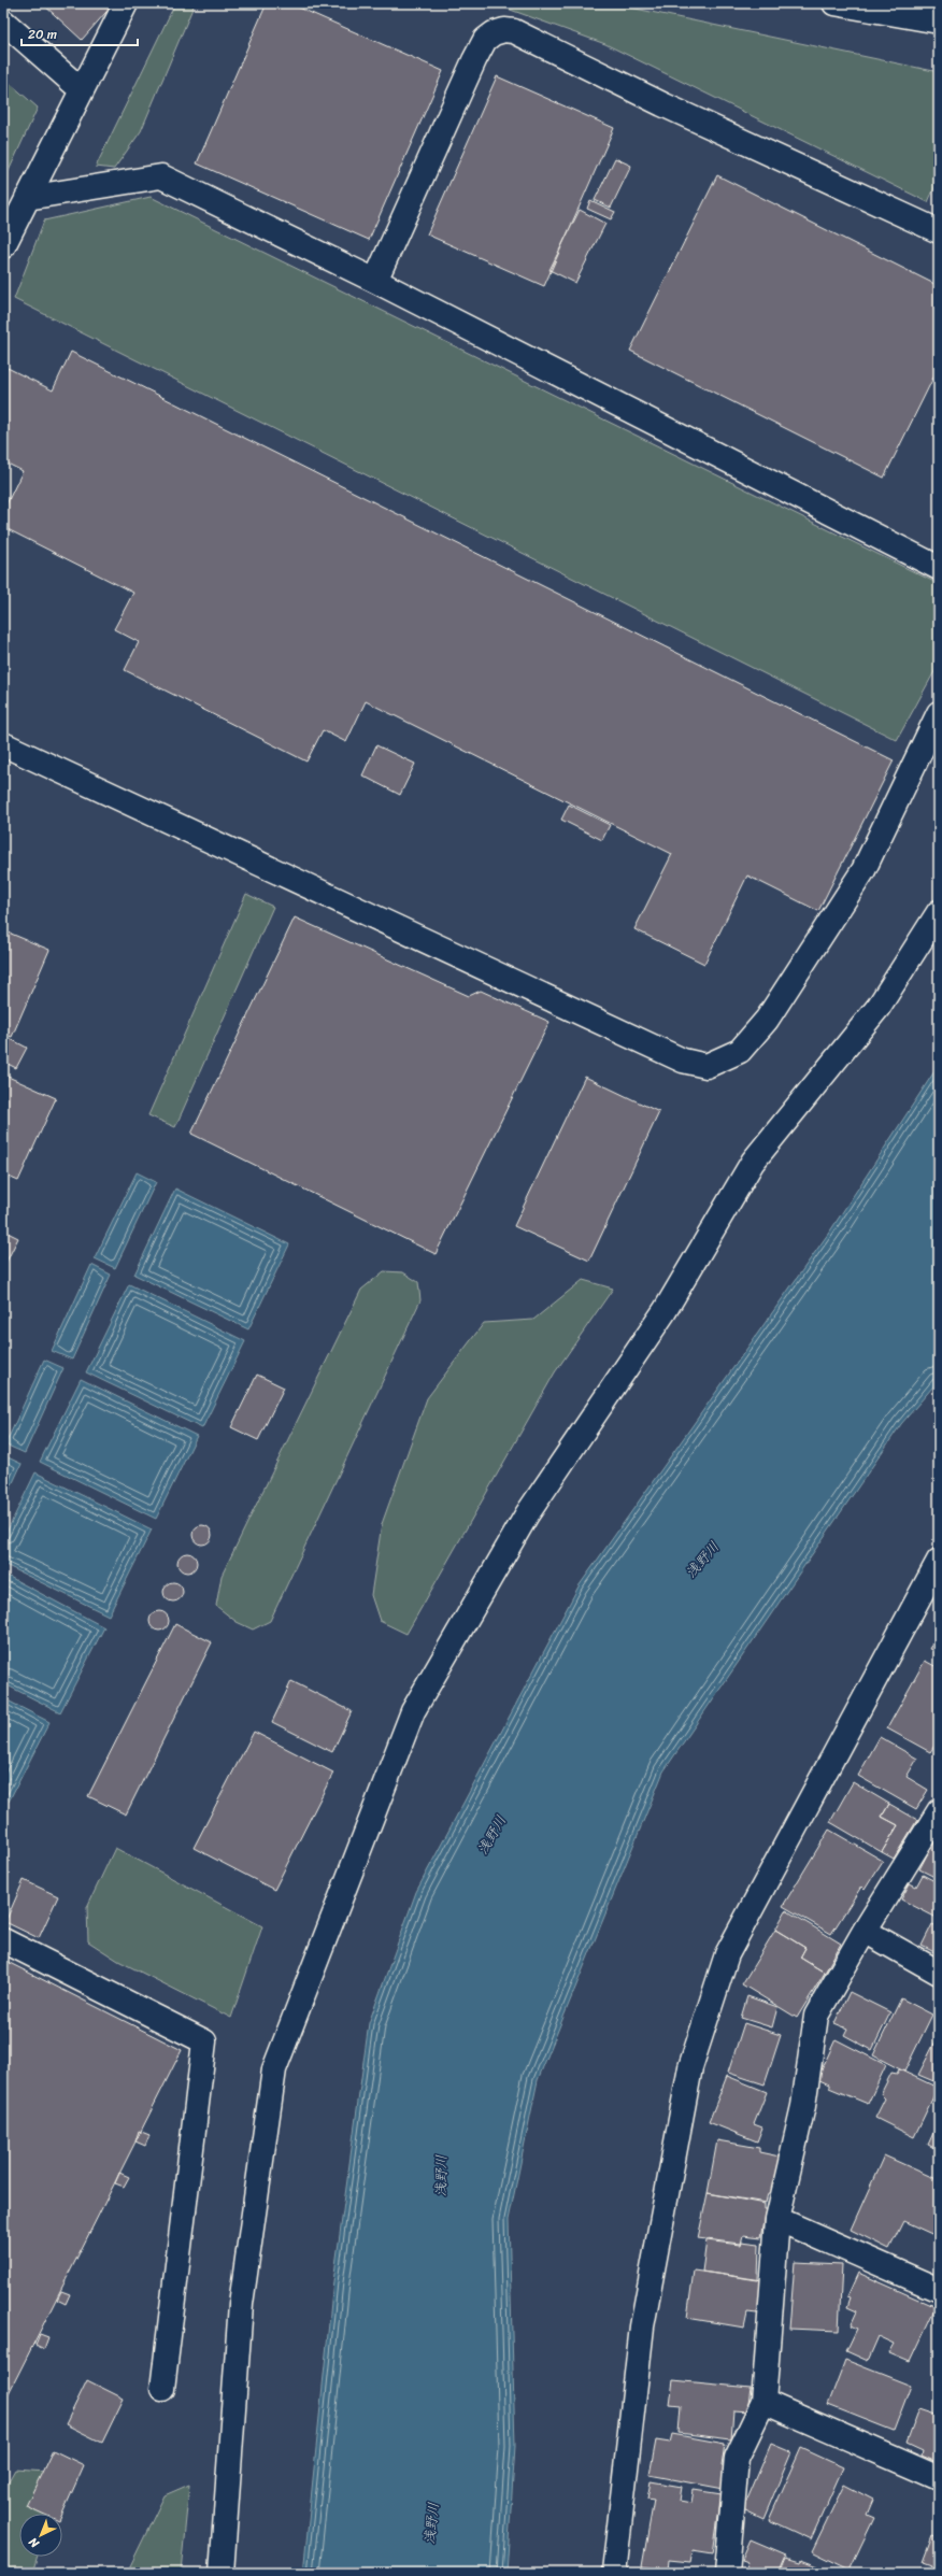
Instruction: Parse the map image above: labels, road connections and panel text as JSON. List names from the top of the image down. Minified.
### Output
{"water":["浅野川"],"scale_bar":"20 m","north":"bottom left"}
